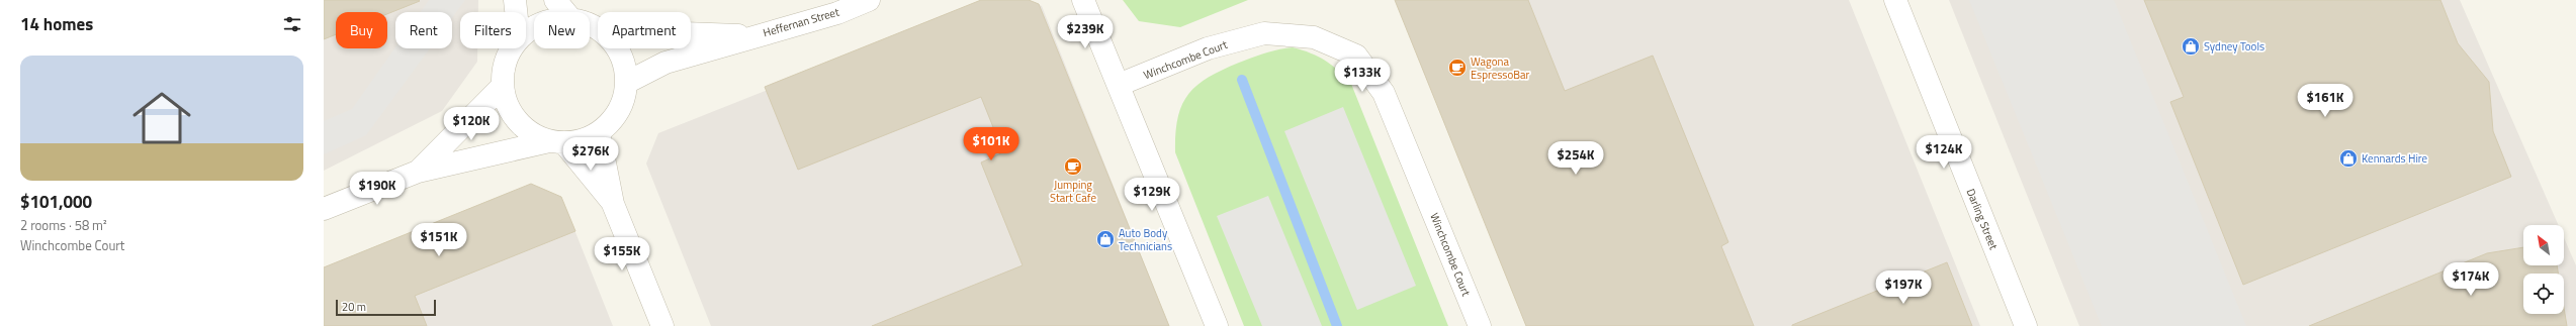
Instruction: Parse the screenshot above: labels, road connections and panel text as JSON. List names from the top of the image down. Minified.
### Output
{"streets":{"street":["Heffernan Street","Winchcombe Court","Darling Street"]},"places":{"shop":["Sydney Tools","Kennards Hire","Auto Body Technicians"],"cafe":["Wagona EspressoBar","Jumping Start Cafe"]},"scale_bar":"20 m","north":"top left","page":{"heading":"14 homes","chip":["Buy","Rent","Filters","New","Apartment"],"price":["$239K","$133K","$161K","$120K","$101K","$124K","$276K","$254K","$190K","$129K","$151K","$155K","$174K","$197K"],"list":[{"name":"$101,000","note":"2 rooms · 58 m² · Winchcombe Court"}],"scale":"20 m"}}
